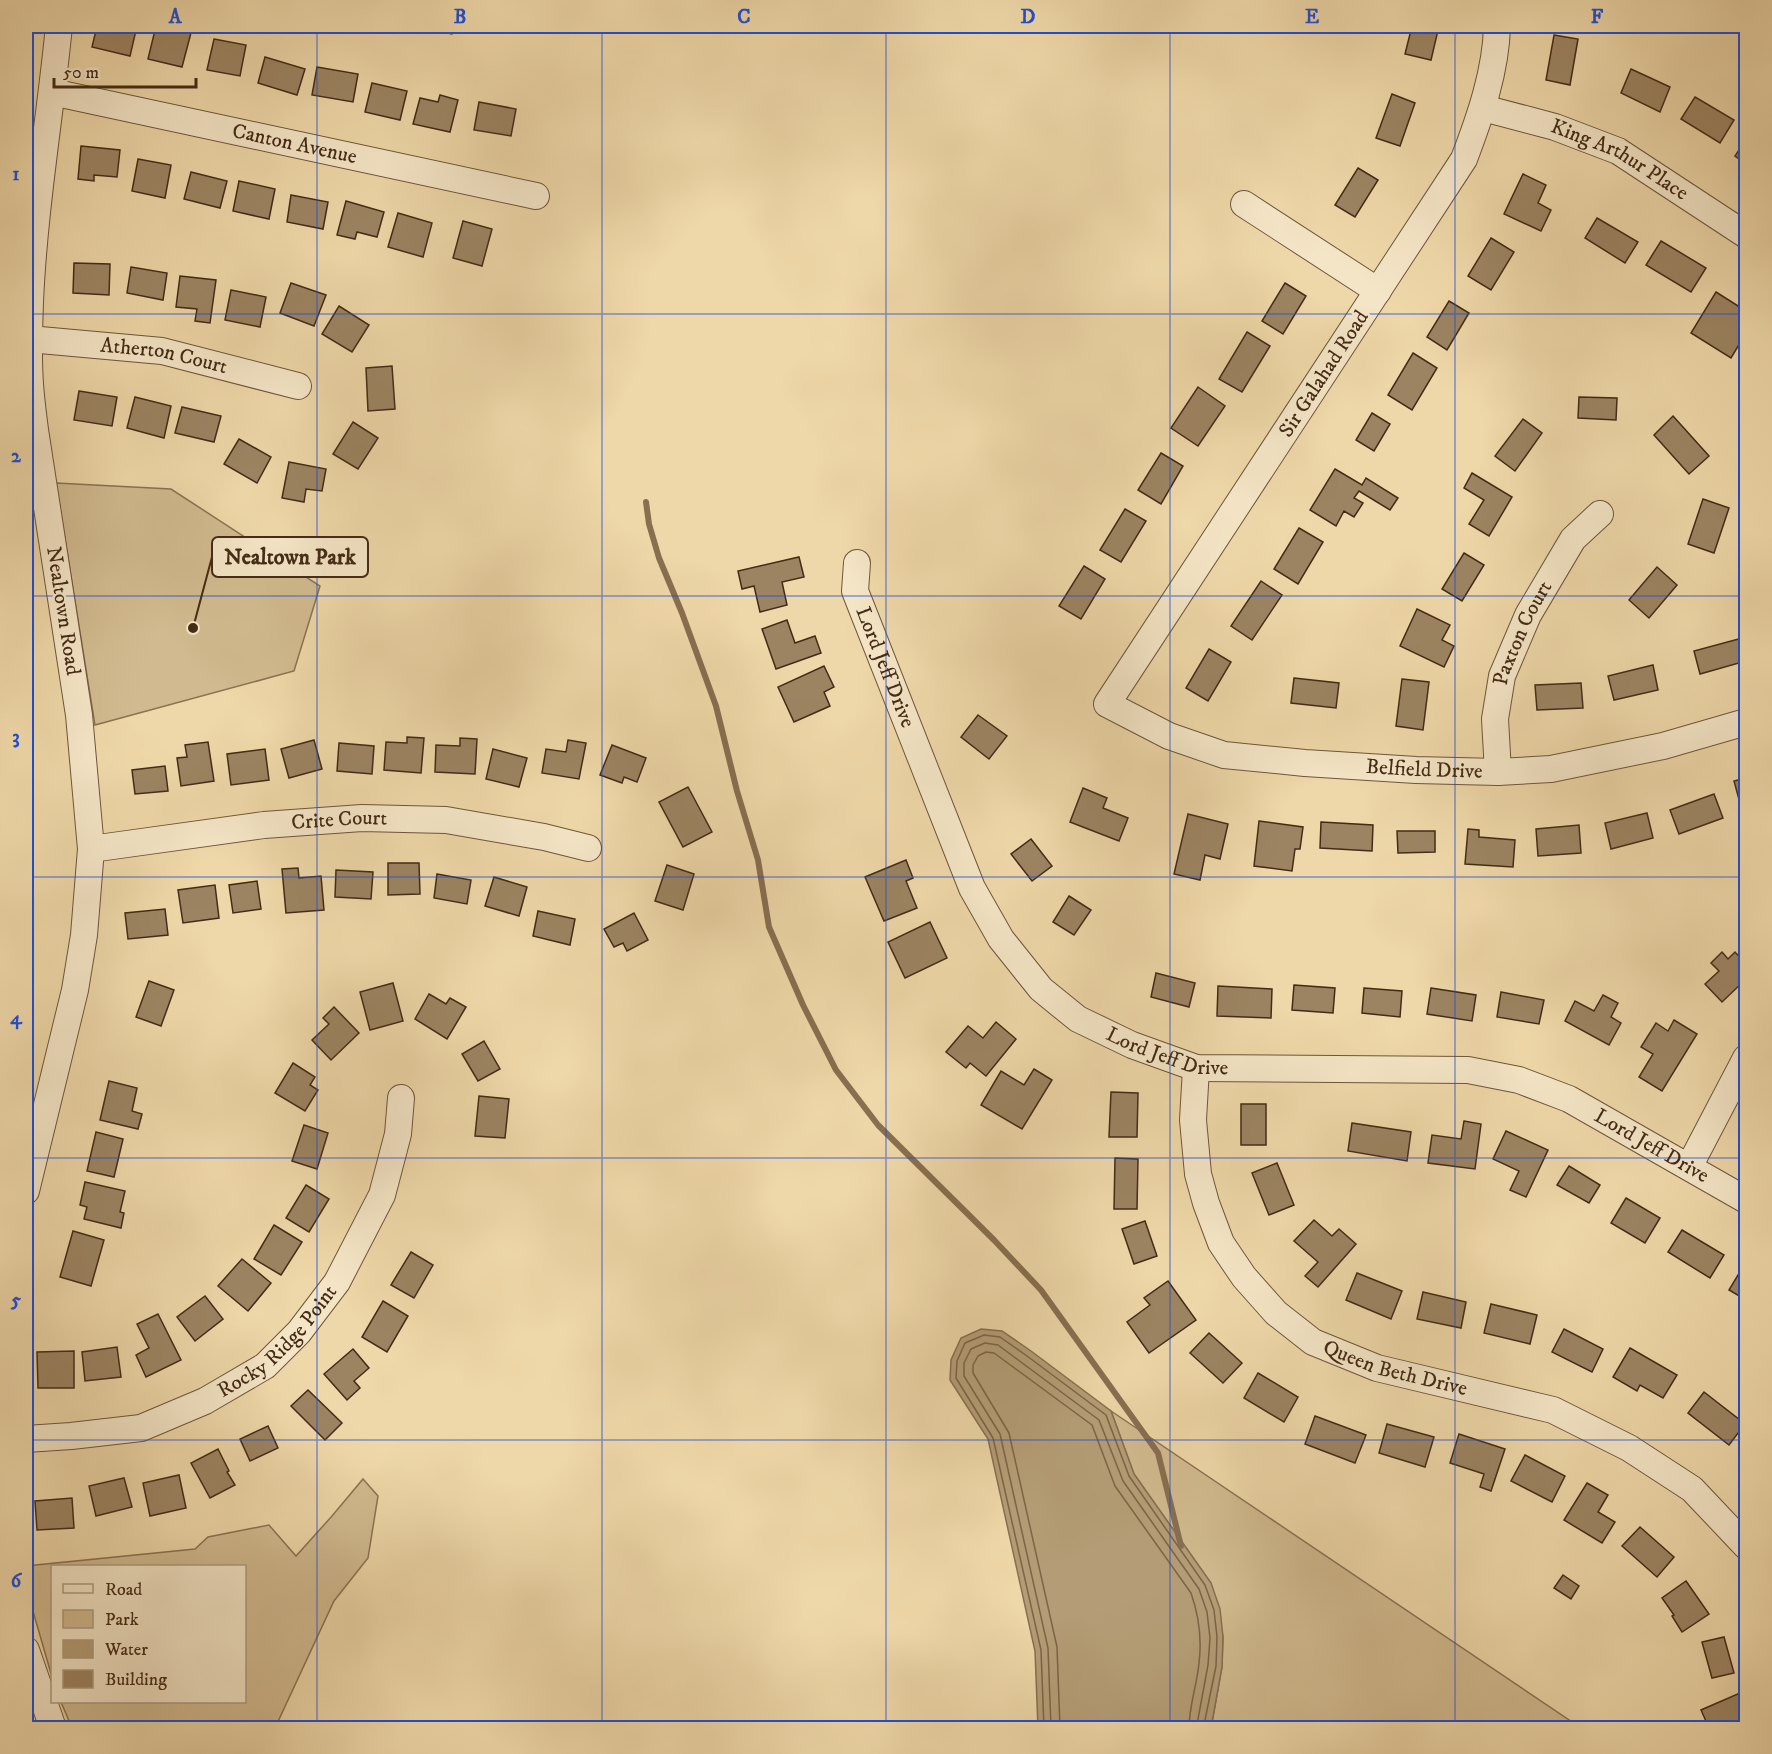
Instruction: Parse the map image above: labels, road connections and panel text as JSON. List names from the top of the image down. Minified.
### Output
{"streets":{"street":["Canton Avenue","King Arthur Place","Atherton Court","Sir Galahad Road","Nealtown Road","Paxton Court","Lord Jeff Drive","Belfield Drive","Crite Court","Rocky Ridge Point","Queen Beth Drive"]},"crossings":[["Canton Avenue","Nealtown Road"],["King Arthur Place","Sir Galahad Road"],["Atherton Court","Nealtown Road"],["Sir Galahad Road","Belfield Drive"],["Nealtown Road","Crite Court"],["Paxton Court","Belfield Drive"],["Lord Jeff Drive","Queen Beth Drive"]],"places":["Nealtown Park"],"legend":["Road","Park","Water","Building"],"scale_bar":"50 m","grid":{"columns":["A","B","C","D","E","F"],"rows":["1","2","3","4","5","6"]}}
